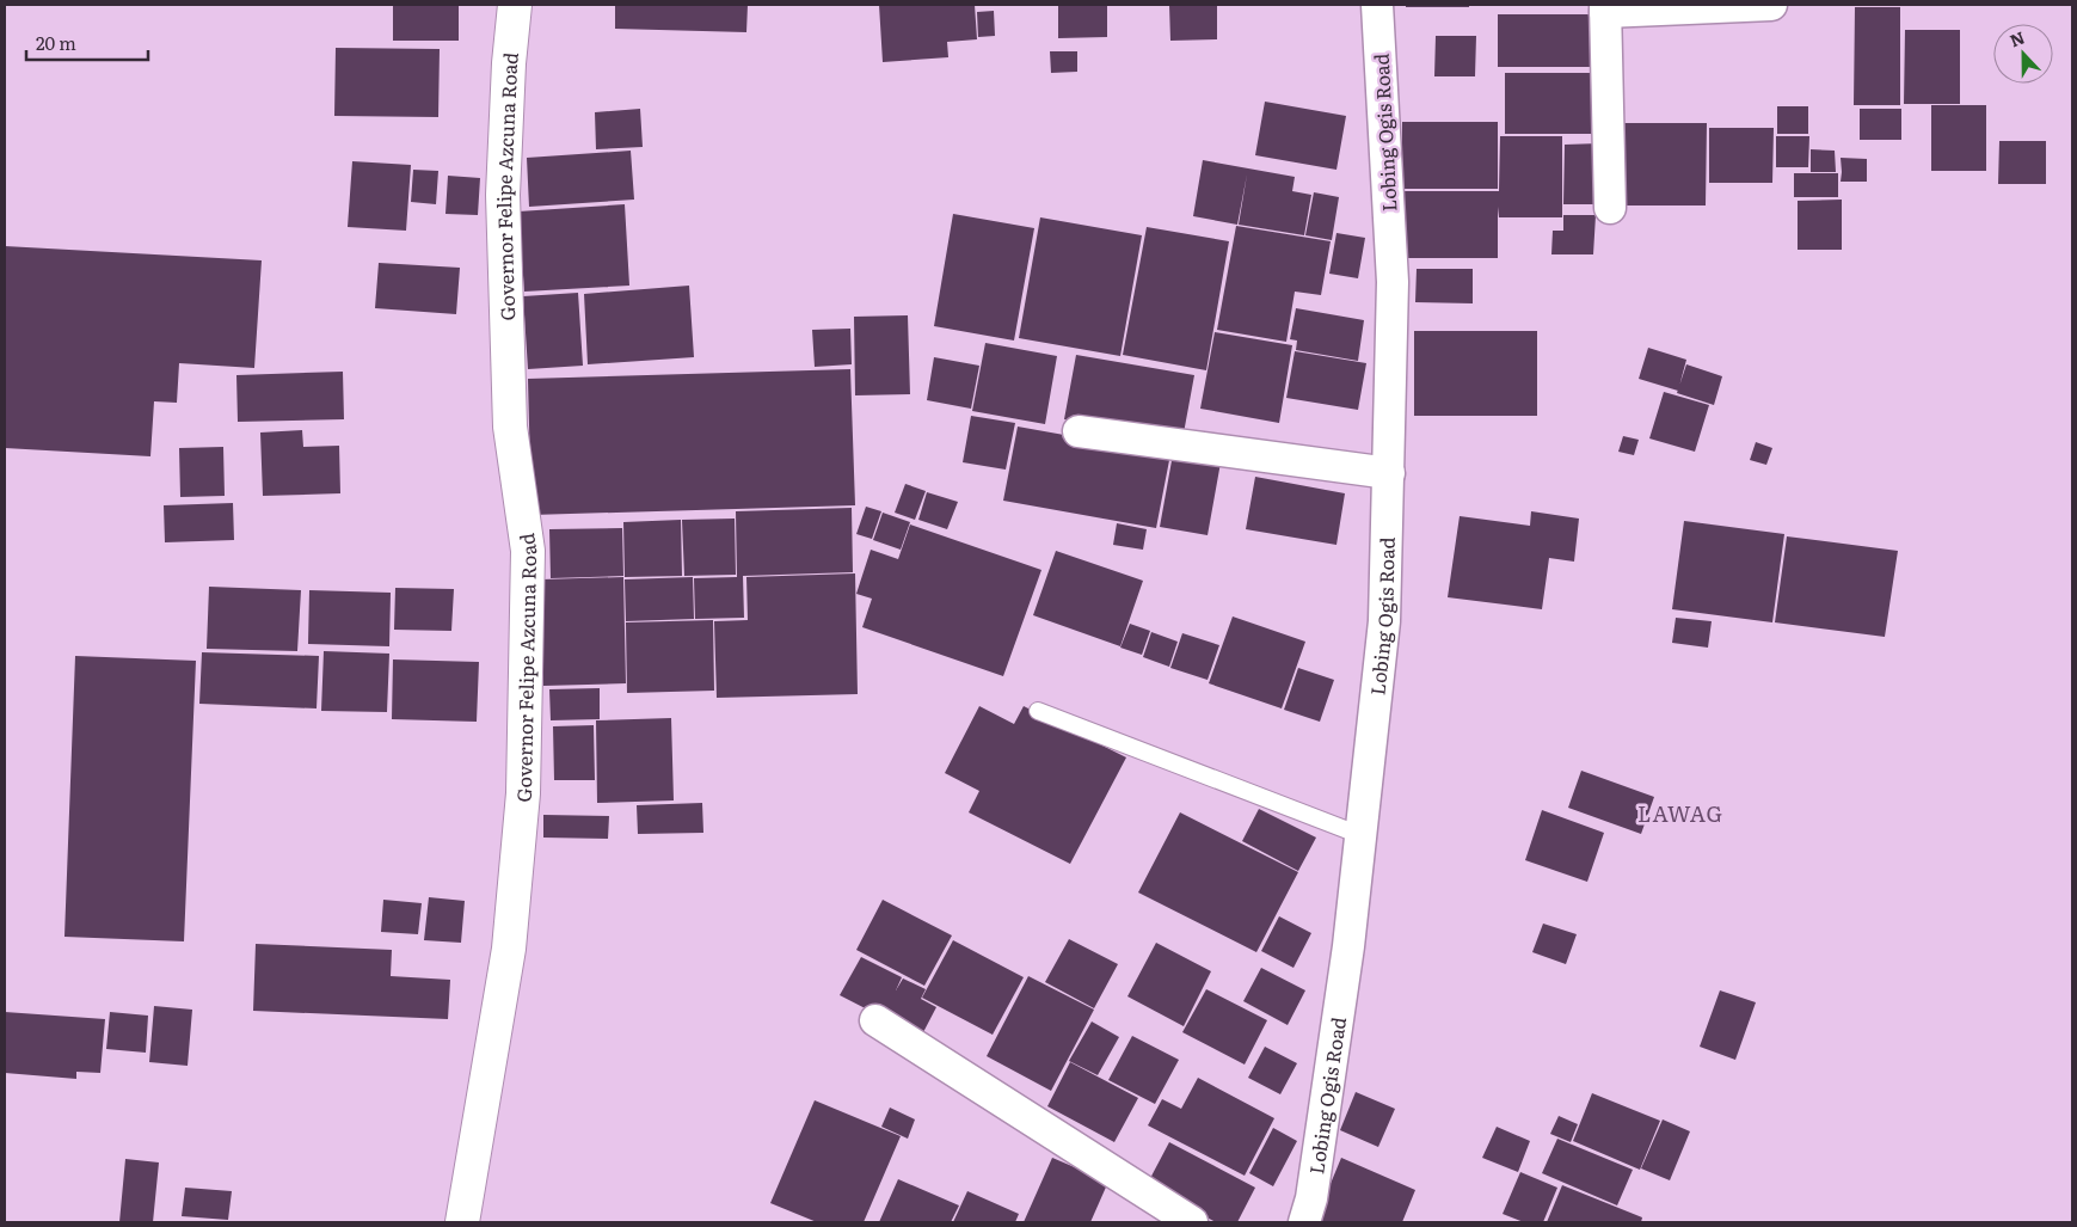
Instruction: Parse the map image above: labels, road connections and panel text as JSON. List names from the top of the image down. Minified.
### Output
{"streets":{"street":["Lobing Ogis Road","Governor Felipe Azcuna Road"]},"districts":["LAWAG"],"scale_bar":"20 m","north":"top"}
